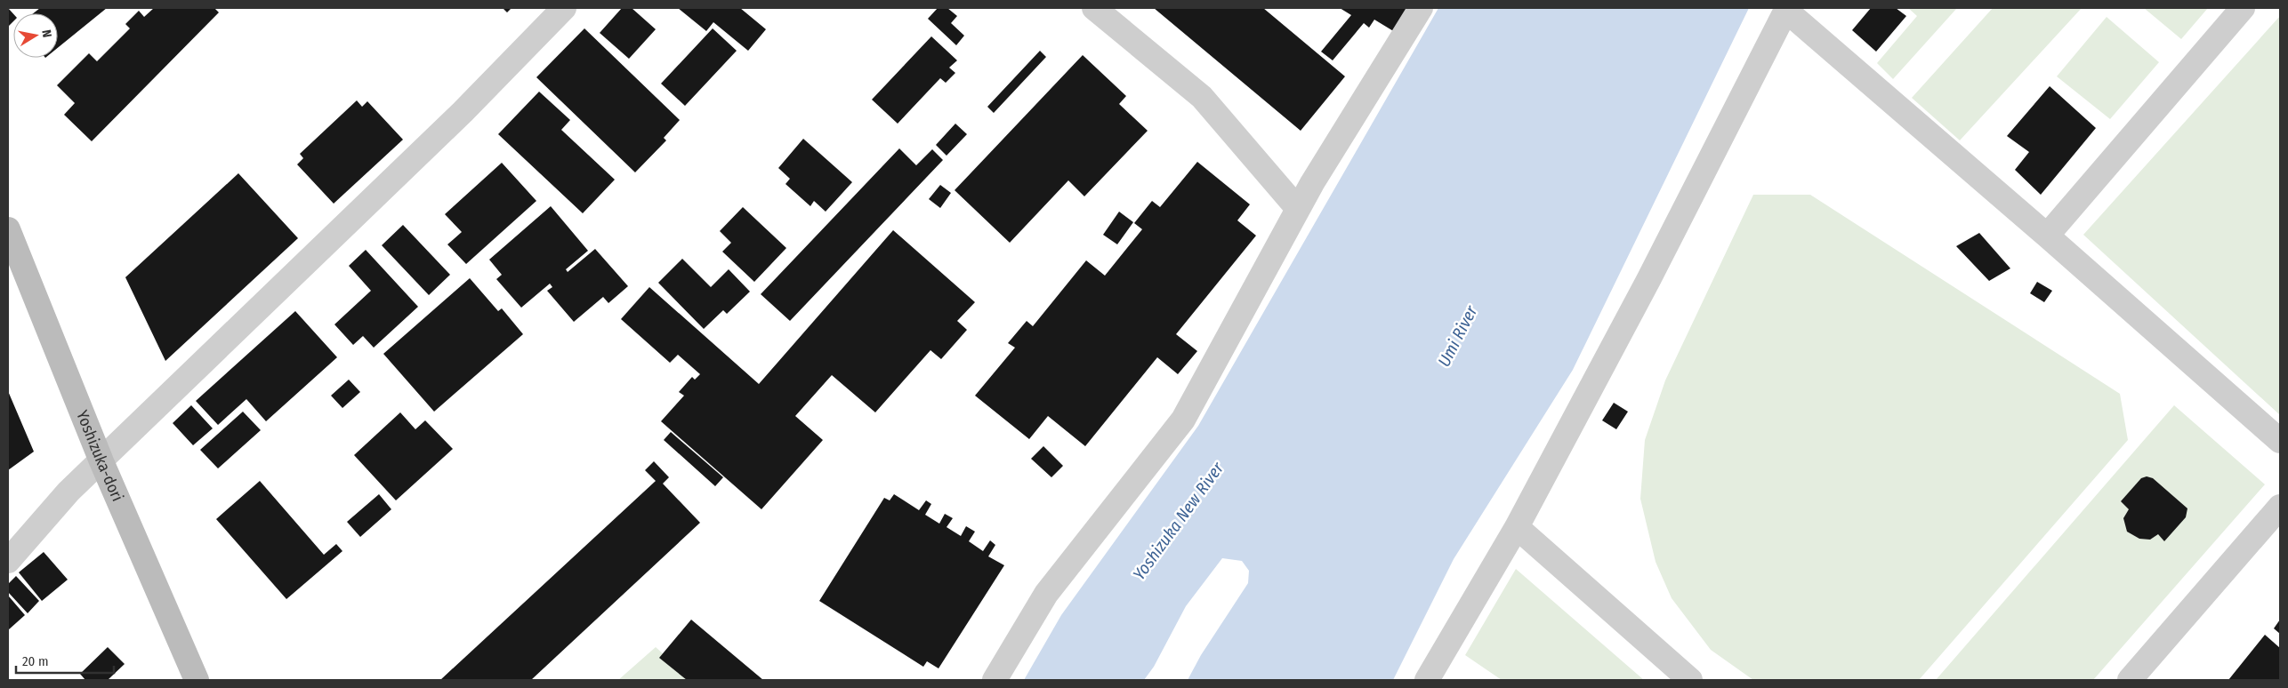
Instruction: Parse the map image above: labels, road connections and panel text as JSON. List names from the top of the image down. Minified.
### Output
{"streets":{"main road":["Yoshizuka-dori"]},"water":["Umi River","Yoshizuka New River"],"scale_bar":"20 m","north":"right"}
